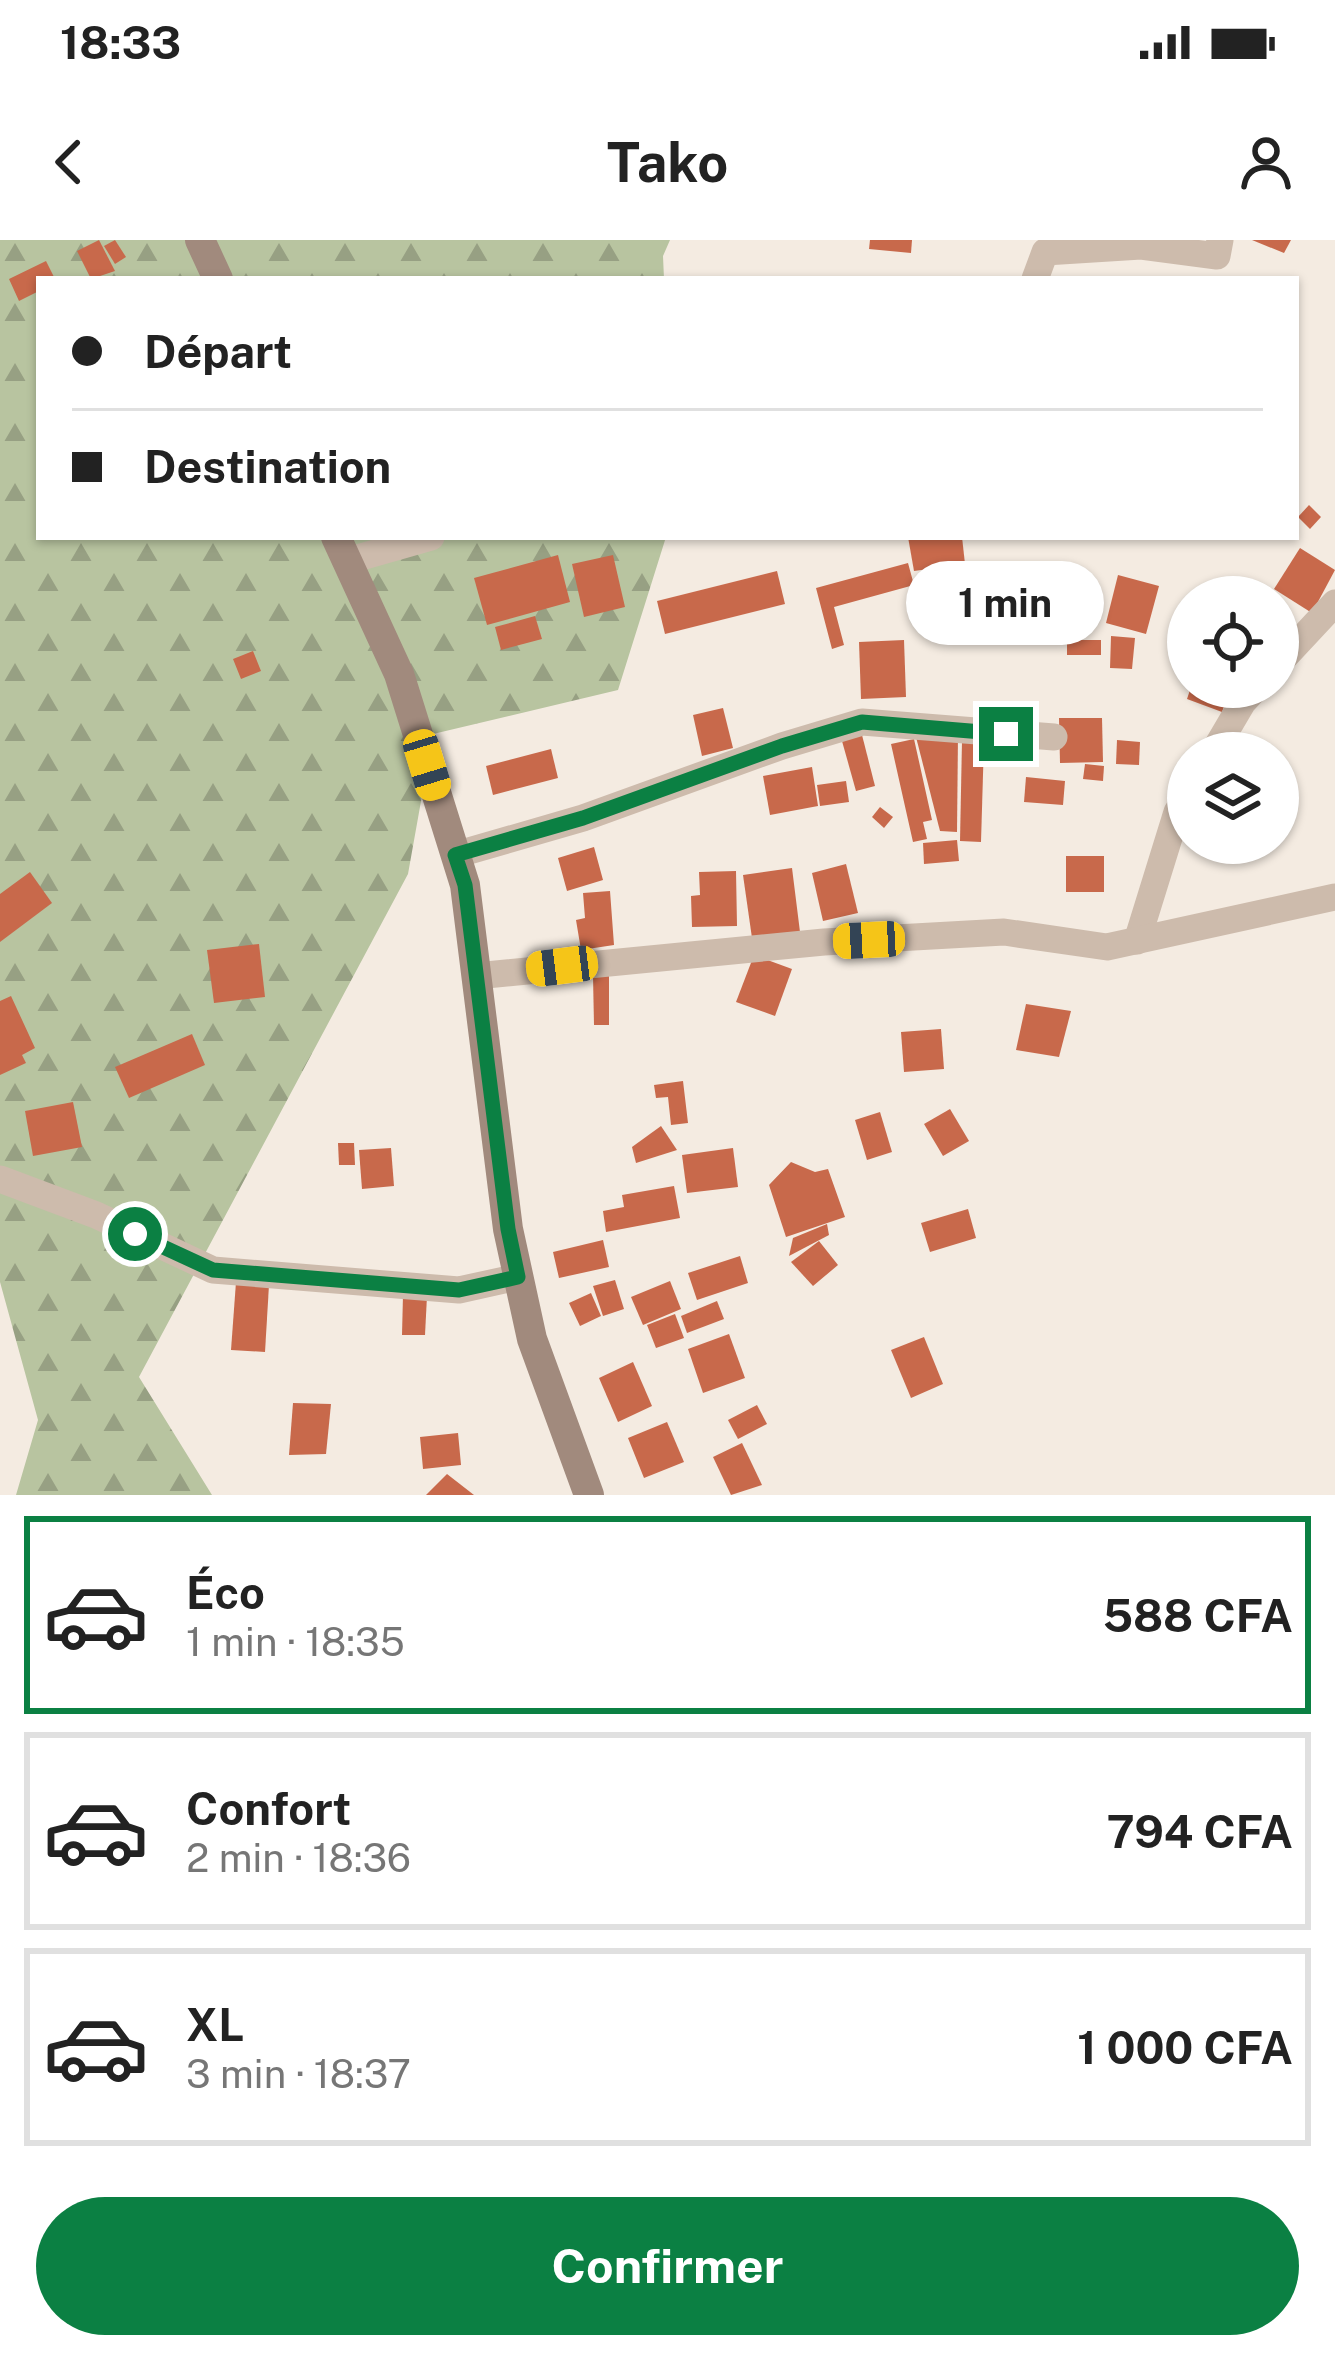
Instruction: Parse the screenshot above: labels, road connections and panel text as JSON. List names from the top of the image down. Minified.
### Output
{"page":{"status":"18:33","header":"Tako","banner":["Départ","Destination"],"bubble":"1 min","list":[{"name":"Éco","note":"1 min · 18:35","value":"588 CFA"},{"name":"Confort","note":"2 min · 18:36","value":"794 CFA"},{"name":"XL","note":"3 min · 18:37","value":"1 000 CFA"}],"buttons":"Confirmer"}}
